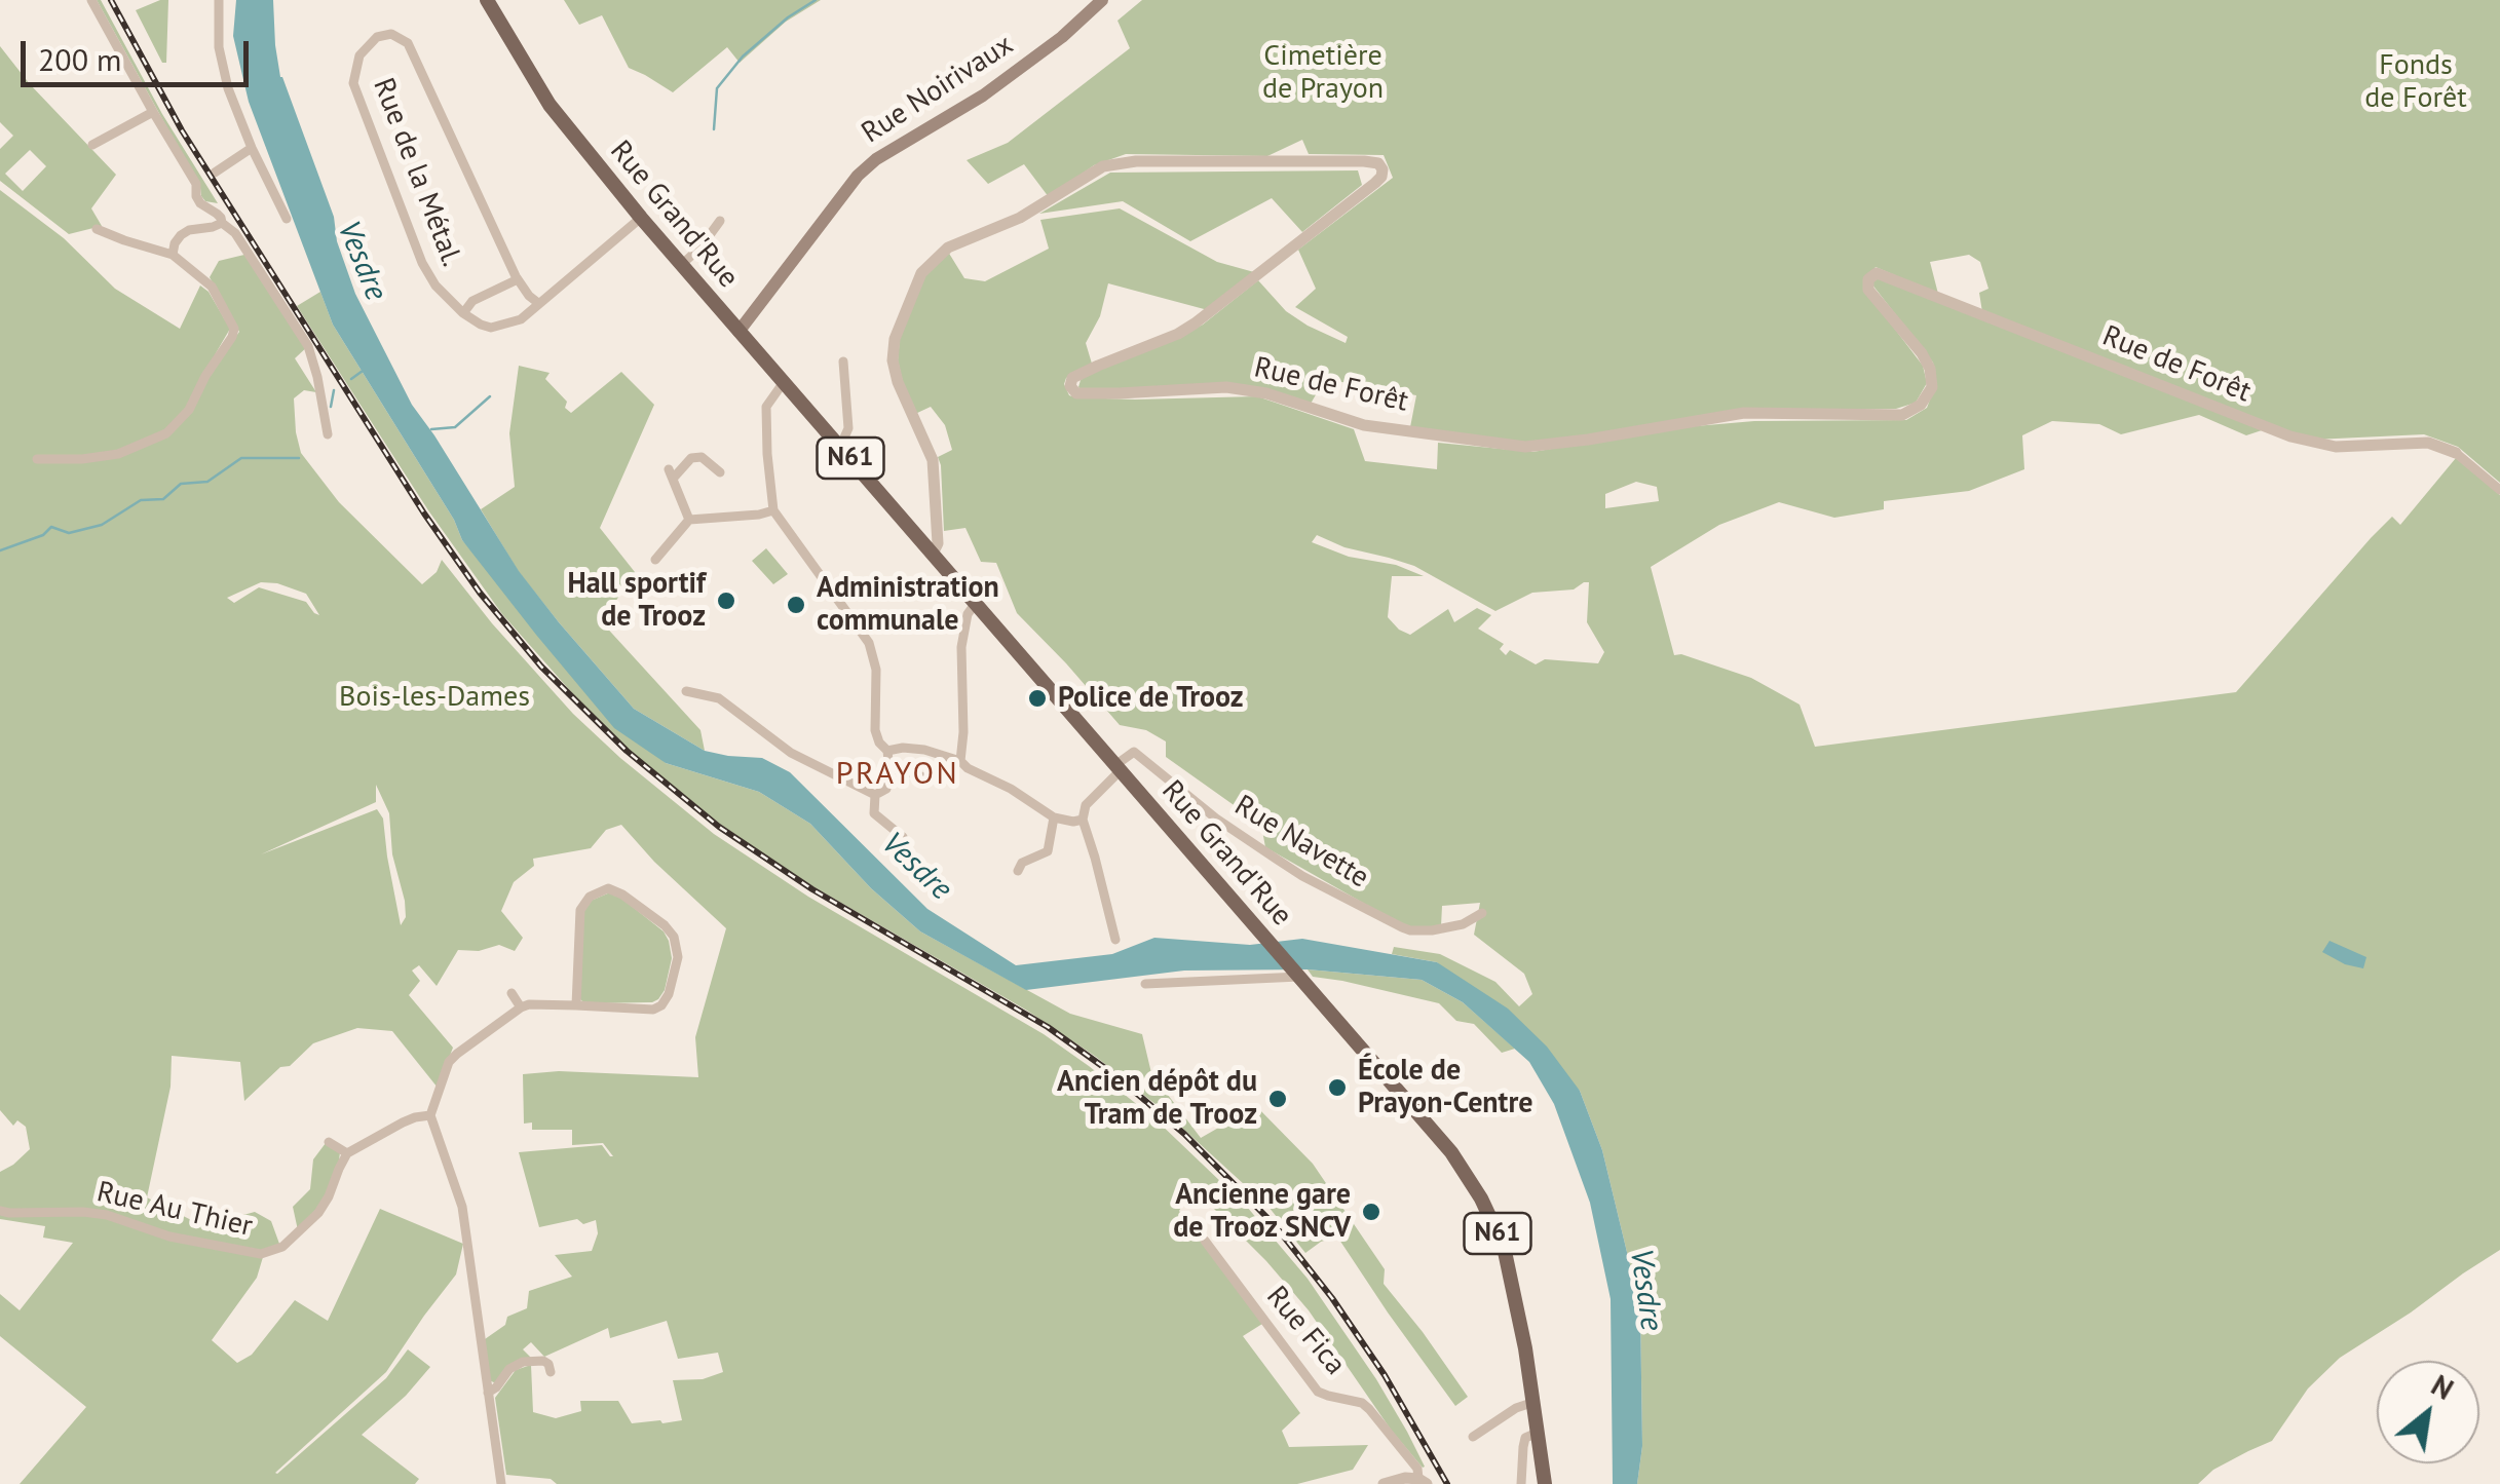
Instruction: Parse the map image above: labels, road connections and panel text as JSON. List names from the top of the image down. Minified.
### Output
{"streets":{"main road":["Rue Noirivaux","Rue Grand'Rue","N61"],"street":["Rue de la Métal.","Rue de Forêt","Rue Navette","Rue Au Thier","Rue Fica"]},"crossings":[["Rue Noirivaux","Rue Grand'Rue"],["Rue Grand'Rue","Rue de Forêt"],["Rue Grand'Rue","Rue Navette"]],"districts":["PRAYON"],"water":["Vesdre"],"parks":["Cimetière de Prayon","Fonds de Forêt","Bois-les-Dames"],"places":["Hall sportif de Trooz","Administration communale","Police de Trooz","École de Prayon-Centre","Ancien dépôt du Tram de Trooz","Ancienne gare de Trooz SNCV"],"scale_bar":"200 m","north":"top right"}
